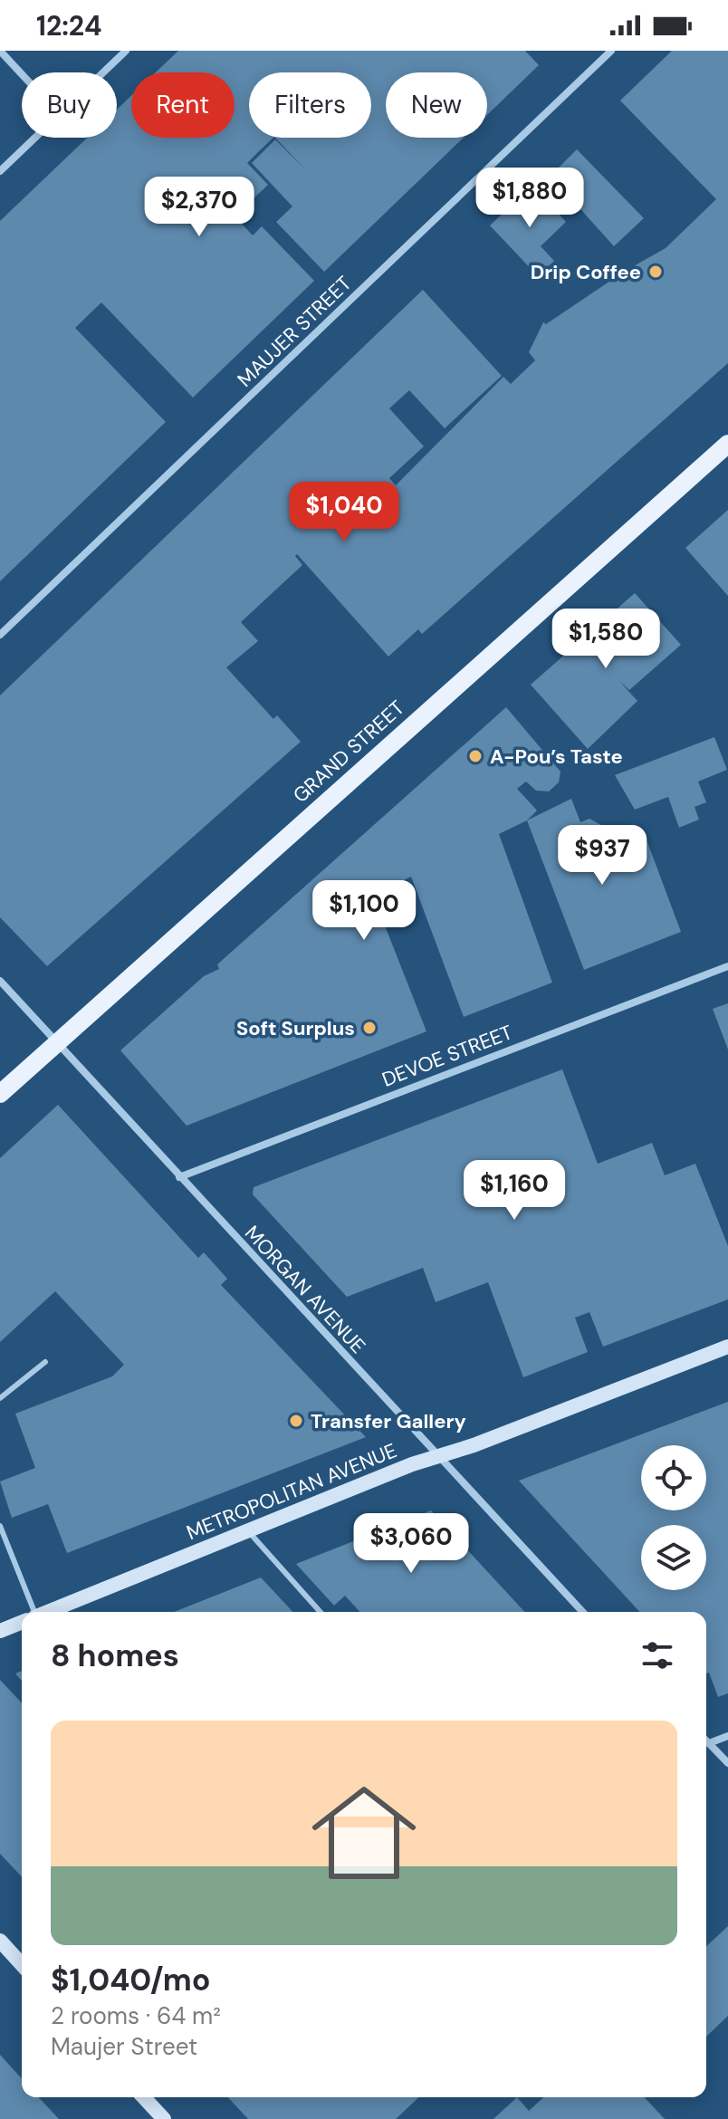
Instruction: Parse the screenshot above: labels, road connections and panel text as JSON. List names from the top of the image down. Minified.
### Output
{"streets":{"main road":["GRAND STREET","METROPOLITAN AVENUE"],"street":["MAUJER STREET","DEVOE STREET","MORGAN AVENUE"]},"crossings":[["GRAND STREET","MORGAN AVENUE"],["DEVOE STREET","MORGAN AVENUE"],["MORGAN AVENUE","METROPOLITAN AVENUE"]],"places":["Drip Coffee","A-Pou’s Taste","Soft Surplus","Transfer Gallery"],"page":{"status":"12:24","chip":["Buy","Rent","Filters","New"],"price":["$1,880","$2,370","$1,040","$1,580","$937","$1,100","$1,160","$3,060"],"heading":"8 homes","list":[{"name":"$1,040/mo","note":"2 rooms · 64 m² · Maujer Street"}]}}
